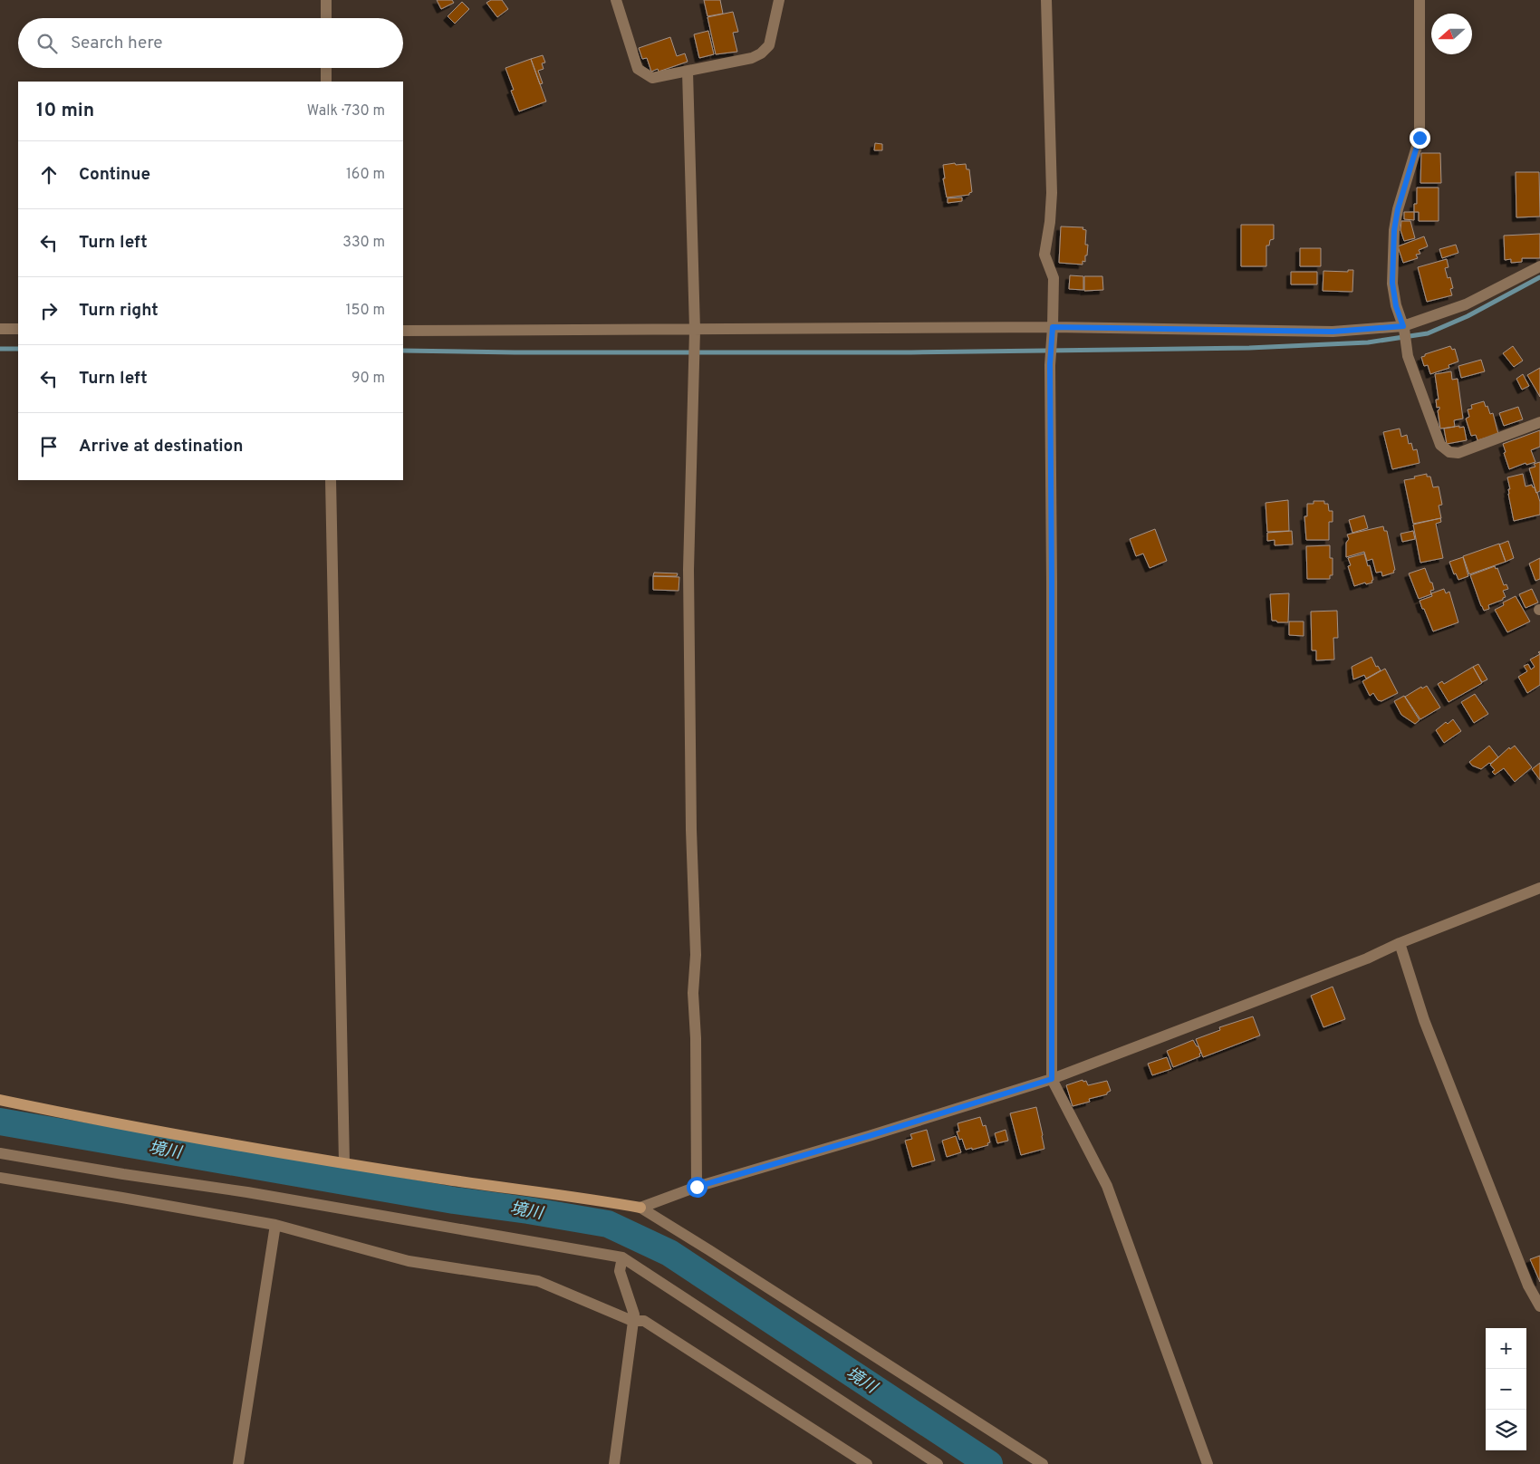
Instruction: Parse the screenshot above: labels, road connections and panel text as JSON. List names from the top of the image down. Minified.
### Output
{"water":["境川"],"north":"left","page":{"search":"Search here","heading":["10 min","Walk · 730 m"],"list":[["Continue","160 m"],["Turn left","330 m"],["Turn right","150 m"],["Turn left","90 m"],"Arrive at destination"],"map_buttons":["+","−"]}}
